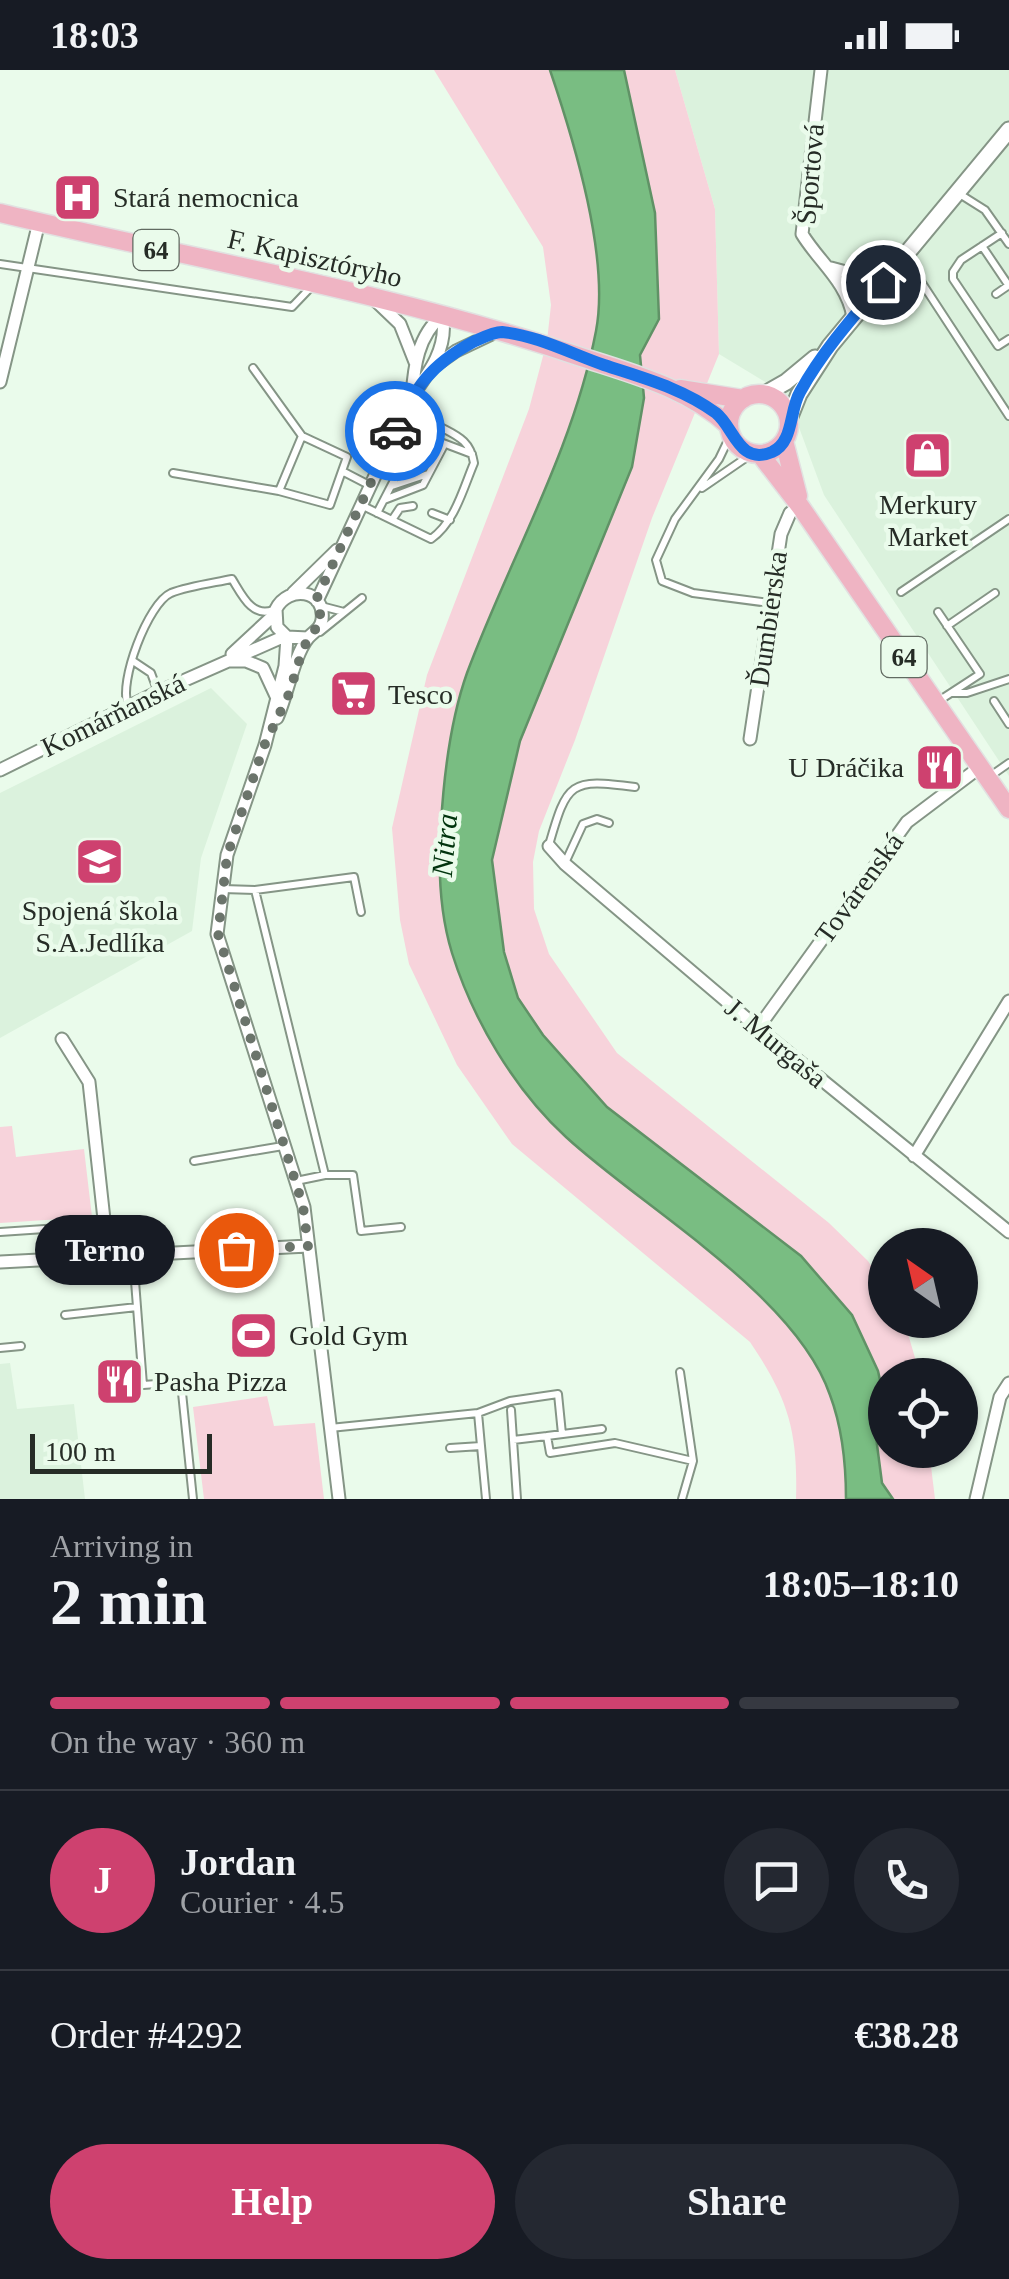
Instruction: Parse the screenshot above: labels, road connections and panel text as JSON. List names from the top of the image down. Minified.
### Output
{"streets":{"main road":["64","F. Kapisztóryho"],"street":["Športová","Ďumbierska","Komárňanská","Továrenská","J. Murgaša"]},"crossings":[["64","F. Kapisztóryho"],["64","Ďumbierska"],["64","Továrenská"],["Továrenská","J. Murgaša"]],"water":["Nitra"],"places":{"hospital":["Stará nemocnica"],"shop":["Merkury Market"],"supermarket":["Tesco"],"restaurant":["U Dráčika","Pasha Pizza"],"school or university":["Spojená škola S.A.Jedlíka"],"other":["Terno"],"sports":["Gold Gym"]},"scale_bar":"100 m","north":"top left","page":{"status":"18:03","bubble":"Terno","scale":"100 m","heading":["2 min","Arriving in","18:05–18:10"],"panel":["Jordan","Courier · 4.5","Order #4292","€38.28"],"bar":"On the way · 360 m","round":"J","buttons":["Help","Share"]}}
